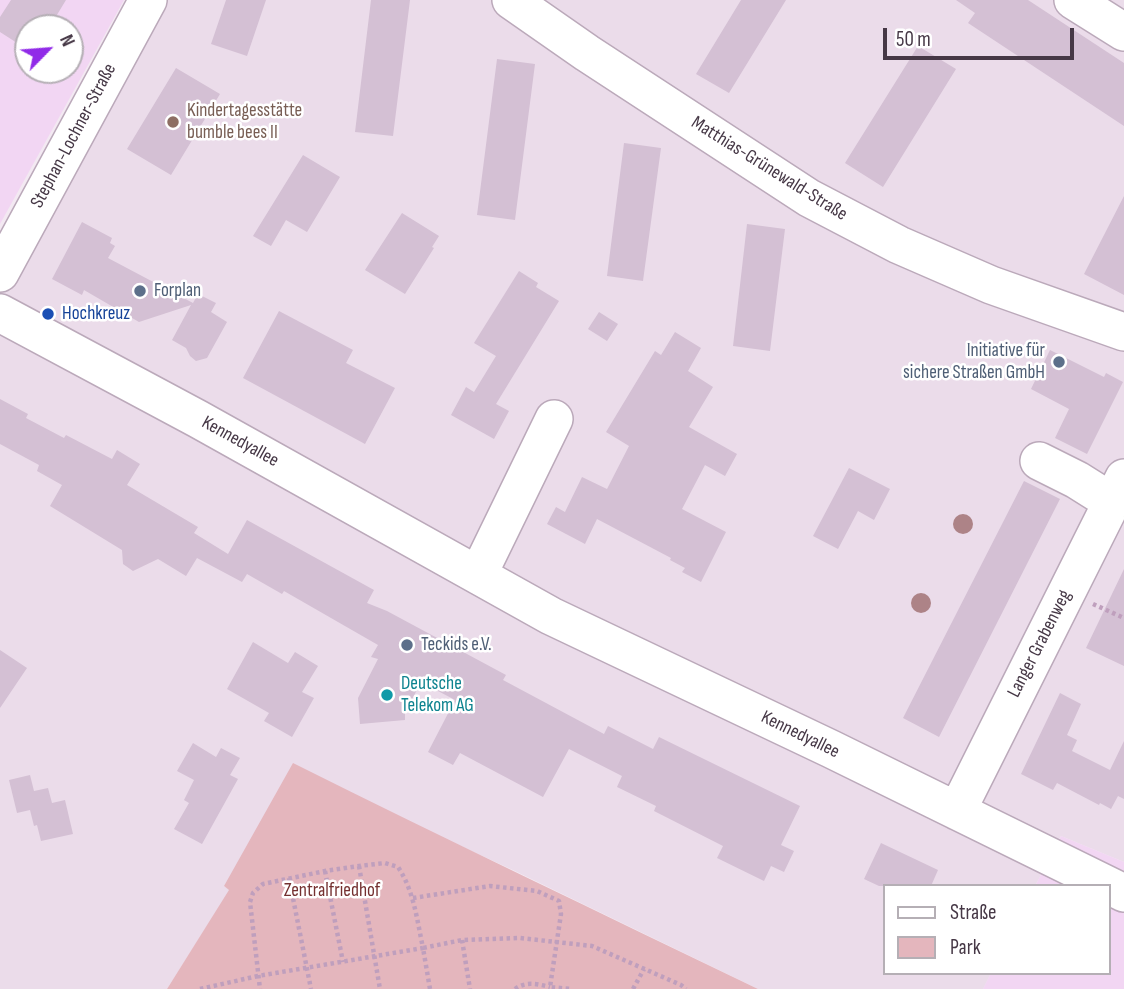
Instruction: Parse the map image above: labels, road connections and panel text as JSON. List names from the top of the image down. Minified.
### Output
{"streets":{"street":["Stephan-Lochner-Straße","Matthias-Grünewald-Straße","Kennedyallee","Langer Grabenweg"]},"crossings":[["Kennedyallee","Langer Grabenweg"]],"parks":["Zentralfriedhof"],"places":["Kindertagesstätte bumble bees II","Forplan","Hochkreuz","Initiative für sichere Straßen GmbH","Teckids e.V.","Deutsche Telekom AG"],"legend":["Straße","Park"],"scale_bar":"50 m","north":"top right"}
